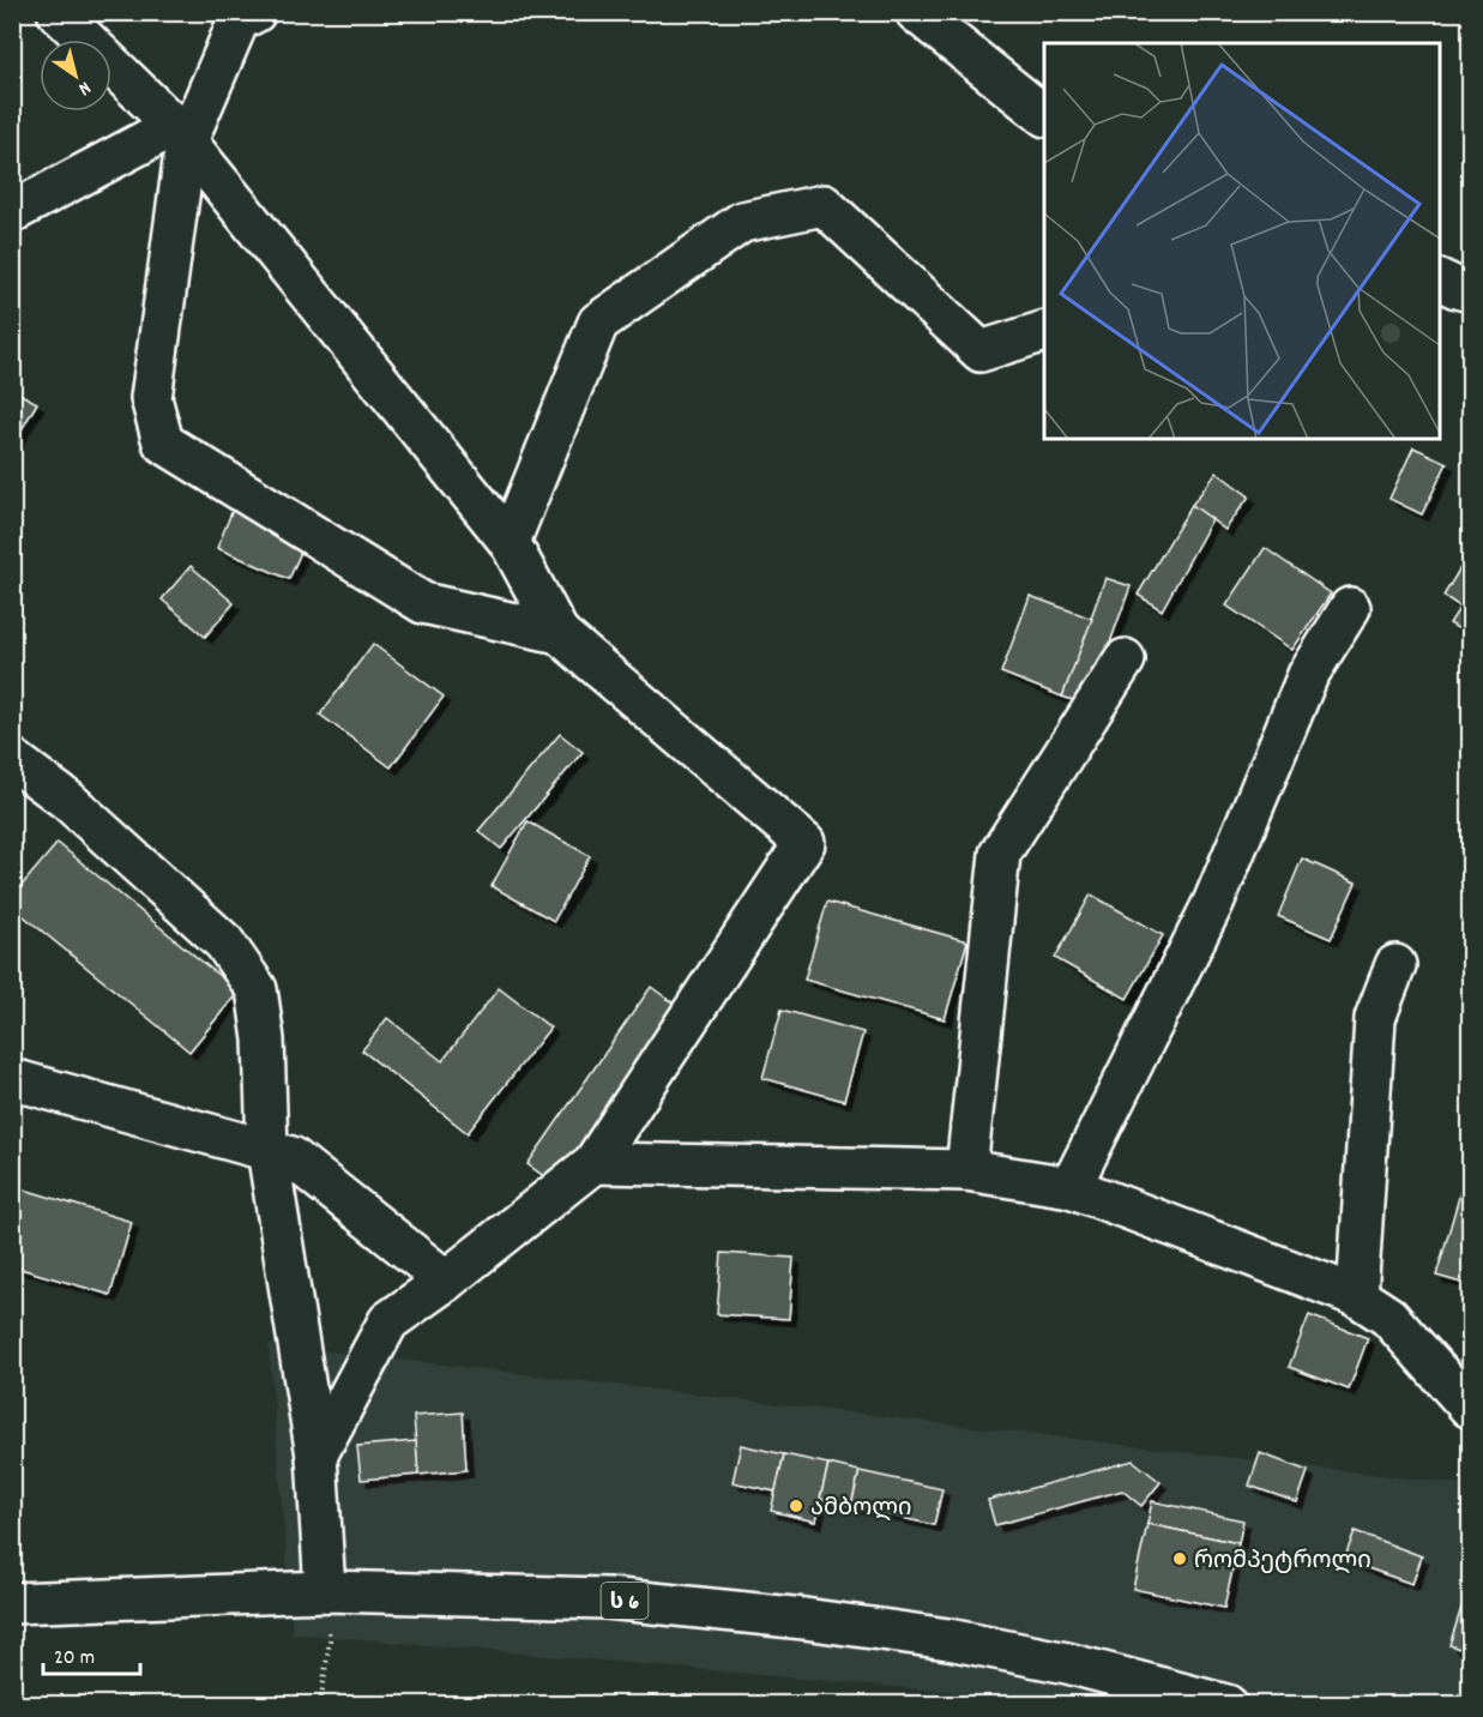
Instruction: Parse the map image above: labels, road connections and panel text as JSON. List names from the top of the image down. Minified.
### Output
{"streets":{"main road":["ს 6"]},"places":["ამბოლი","რომპეტროლი"],"scale_bar":"20 m","north":"bottom right"}
